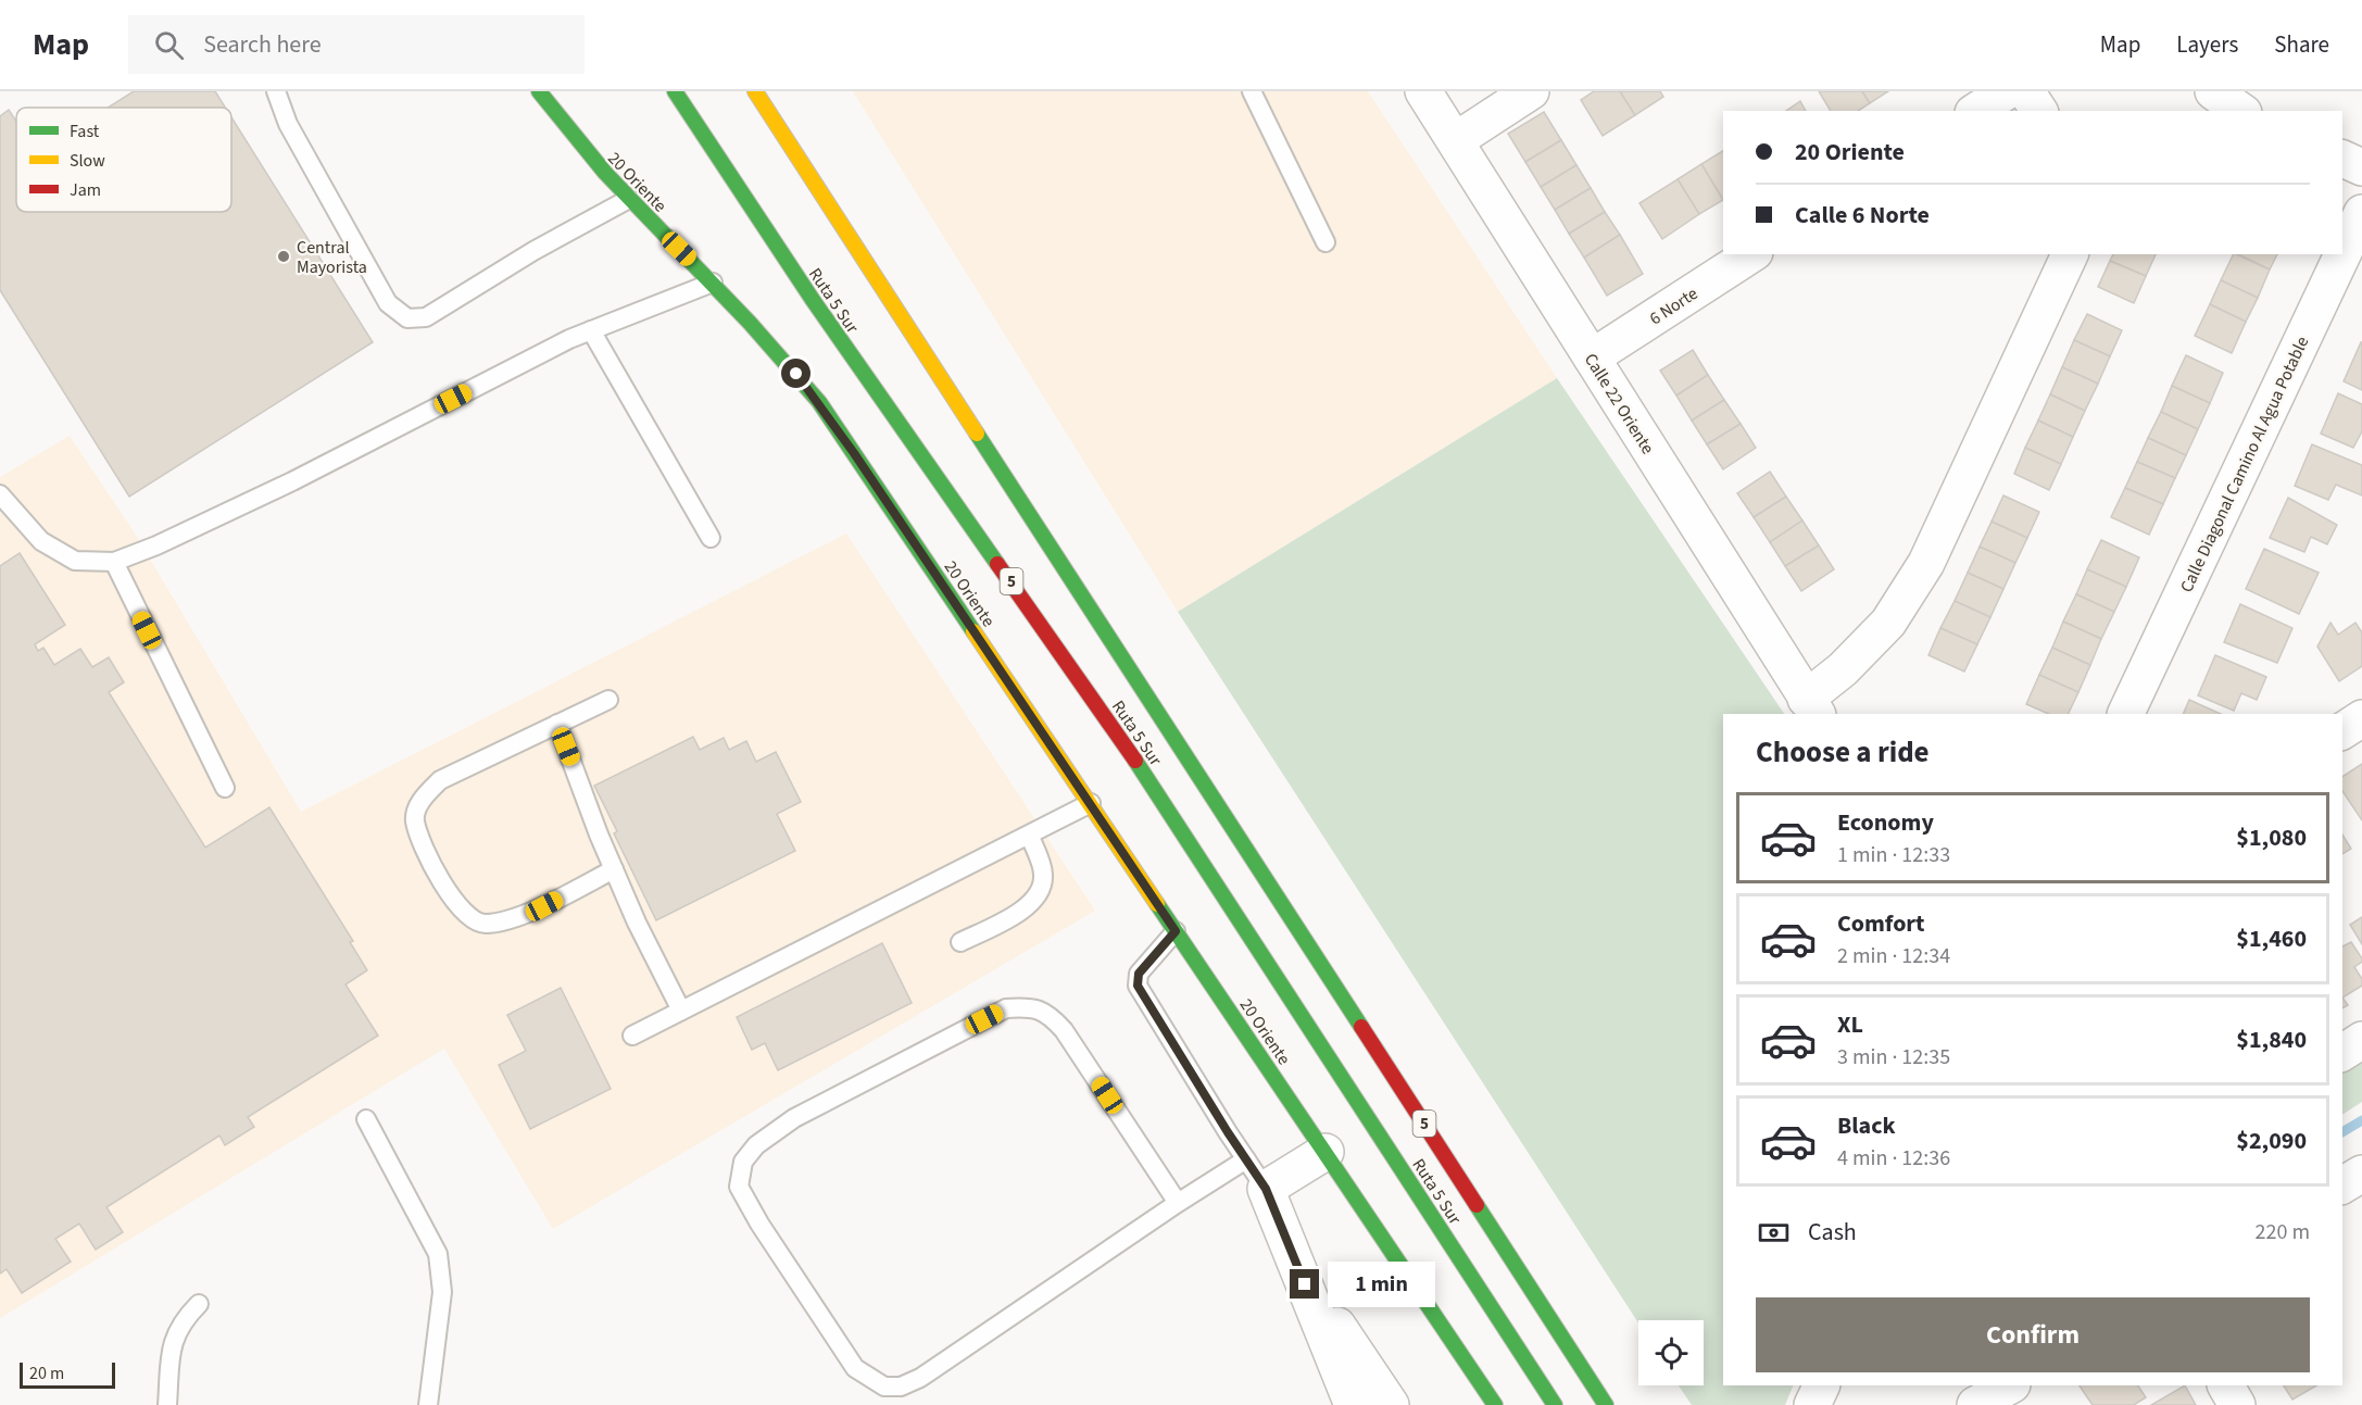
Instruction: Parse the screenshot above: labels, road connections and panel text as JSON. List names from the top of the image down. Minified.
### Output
{"streets":{"main road":["20 Oriente","Ruta 5 Sur","5"],"street":["6 Norte","Calle 22 Oriente","Calle Diagonal Camino Al Agua Potable"]},"crossings":[["6 Norte","Calle 22 Oriente"]],"places":["Central Mayorista"],"legend":["Fast","Slow","Jam"],"scale_bar":"20 m","page":{"header":"Map","search":"Search here","nav":["Map","Layers","Share"],"banner":["20 Oriente","Calle 6 Norte"],"heading":"Choose a ride","list":[{"name":"Economy","note":"1 min · 12:33","value":"$1,080"},{"name":"Comfort","note":"2 min · 12:34","value":"$1,460"},{"name":"XL","note":"3 min · 12:35","value":"$1,840"},{"name":"Black","note":"4 min · 12:36","value":"$2,090"}],"pay":["Cash","220 m"],"bubble":"1 min","buttons":"Confirm","scale":"20 m"}}
